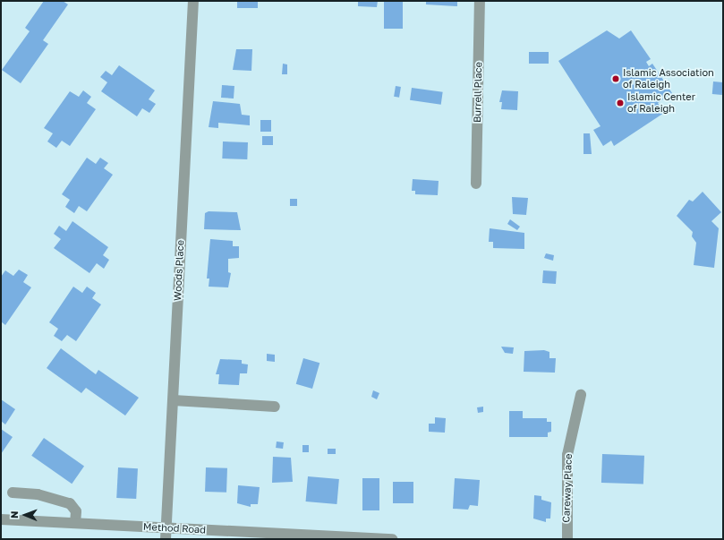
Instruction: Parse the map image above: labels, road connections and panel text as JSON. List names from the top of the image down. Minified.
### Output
{"streets":{"street":["Burrell Place","Woods Place","Careway Place","Method Road"]},"crossings":[["Woods Place","Method Road"]],"places":["Islamic Association of Raleigh","Islamic Center of Raleigh"],"north":"left"}
